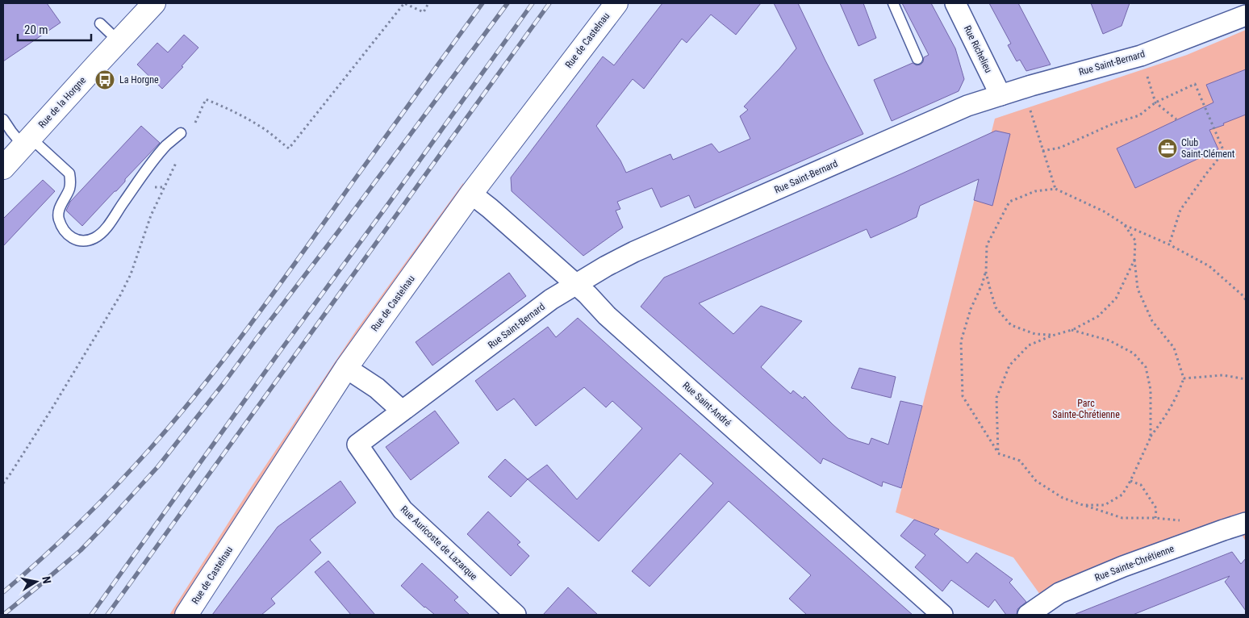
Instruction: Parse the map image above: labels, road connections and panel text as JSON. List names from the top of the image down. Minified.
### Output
{"streets":{"street":["Rue de Castelnau","Rue Richelieu","Rue Saint-Bernard","Rue de la Horgne","Rue Saint-André","Rue Auricoste de Lazarque","Rue Sainte-Chrétienne"]},"crossings":[["Rue de Castelnau","Rue Saint-André"],["Rue Richelieu","Rue Saint-Bernard"],["Rue Saint-Bernard","Rue Saint-André"],["Rue Saint-Bernard","Rue Auricoste de Lazarque"]],"parks":["Parc Sainte-Chrétienne"],"places":{"bus stop":["La Horgne"],"office":["Club Saint-Clément"]},"scale_bar":"20 m","north":"right"}
